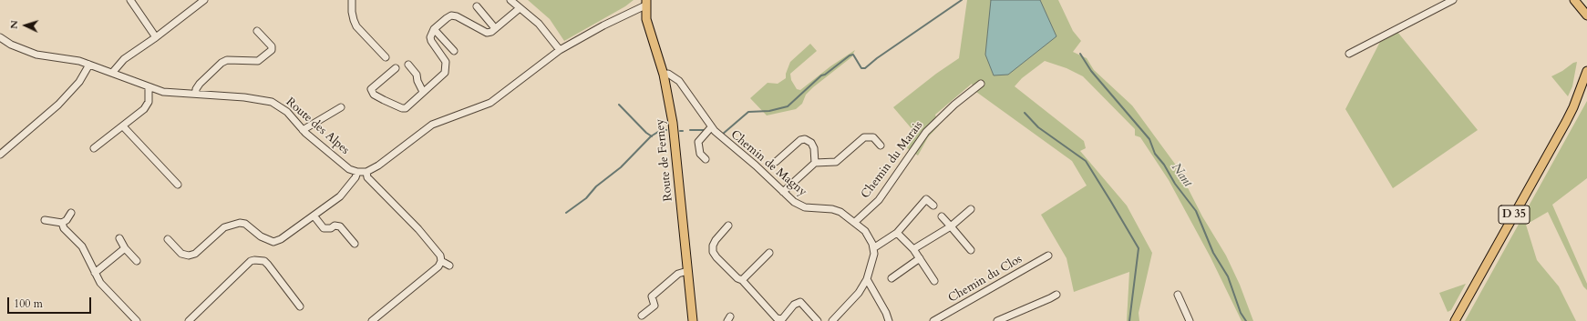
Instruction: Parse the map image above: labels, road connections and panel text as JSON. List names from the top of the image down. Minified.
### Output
{"streets":{"main road":["Route de Ferney","D 35"],"street":["Route des Alpes","Chemin du Marais","Chemin de Magny","Chemin du Clos"]},"crossings":[["Route de Ferney","Chemin de Magny"],["Chemin du Marais","Chemin de Magny"]],"water":["Nant"],"scale_bar":"100 m","north":"left"}
